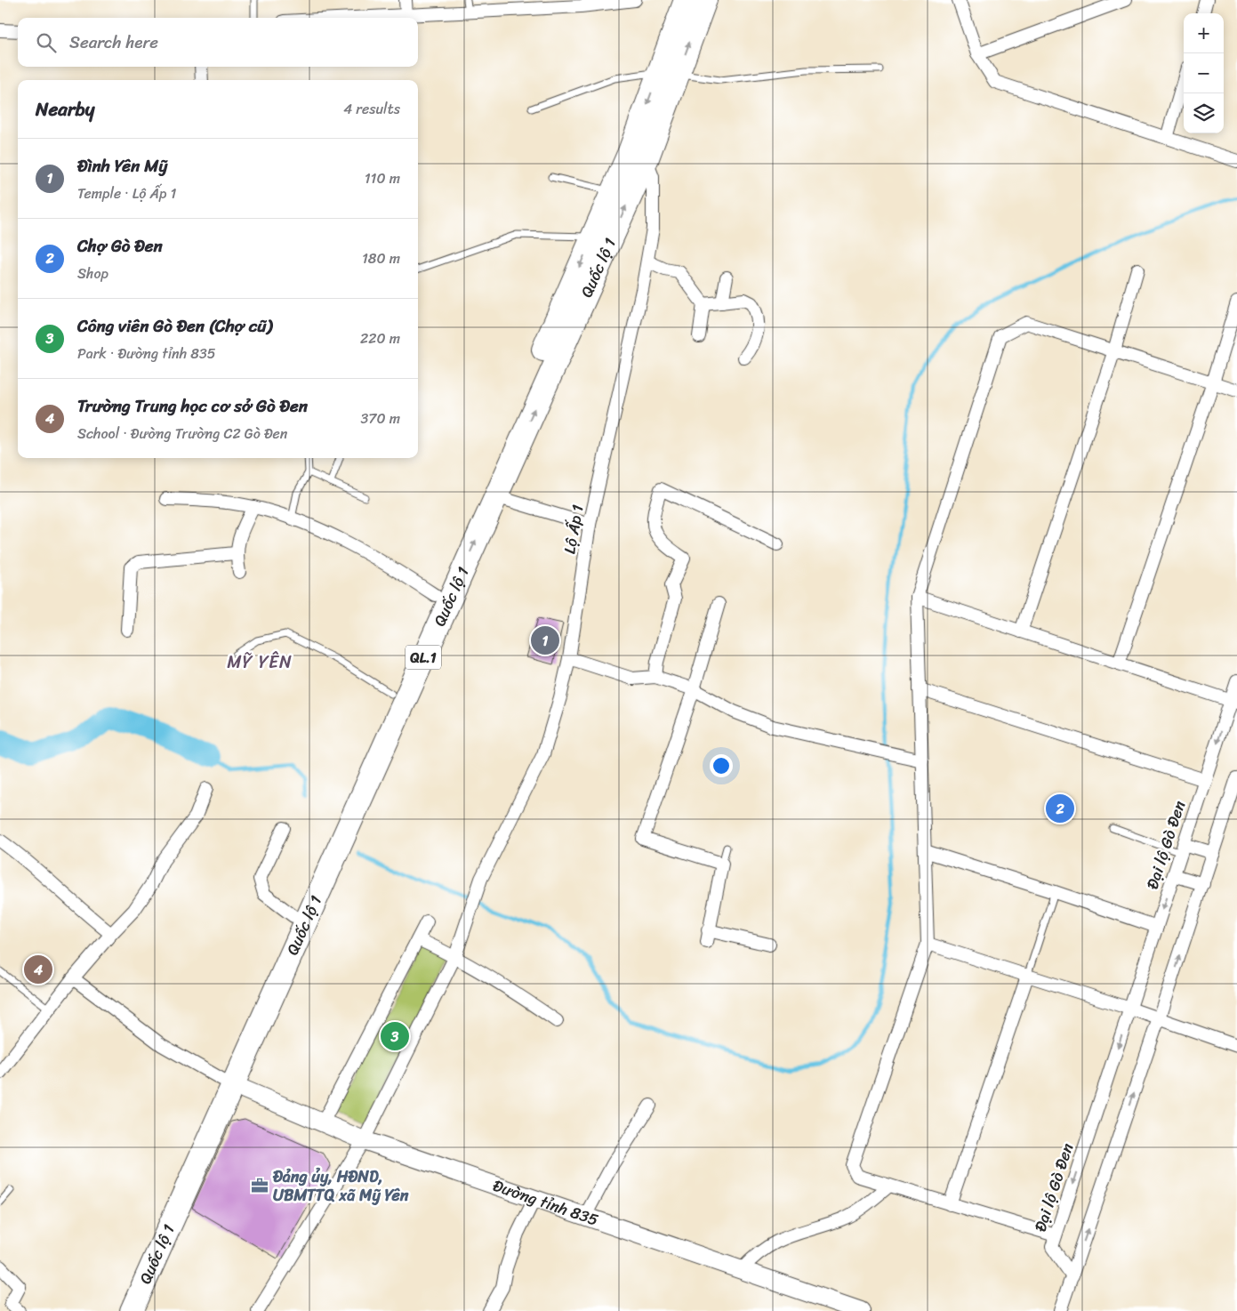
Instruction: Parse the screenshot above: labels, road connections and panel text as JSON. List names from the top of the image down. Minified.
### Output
{"streets":{"highway":["Quốc lộ 1","QL.1"],"main road":["Đường tỉnh 835"],"street":["Lộ Ấp 1","Đại lộ Gò Đen"]},"crossings":[["Quốc lộ 1","Lộ Ấp 1"],["Quốc lộ 1","Đường tỉnh 835"],["Lộ Ấp 1","Đường tỉnh 835"]],"districts":["MỸ YÊN"],"places":{"office":["Đảng ủy, HĐND, UBMTTQ xã Mỹ Yên"]},"page":{"map_buttons":["+","−"],"search":"Search here","heading":["Nearby","4 results"],"list":[{"mark":"1","name":"Đình Yên Mỹ","note":"Temple · Lộ Ấp 1","value":"110 m"},{"mark":"2","name":"Chợ Gò Đen","note":"Shop","value":"180 m"},{"mark":"3","name":"Công viên Gò Đen (Chợ cũ)","note":"Park · Đường tỉnh 835","value":"220 m"},{"mark":"4","name":"Trường Trung học cơ sở Gò Đen","note":"School · Đường Trường C2 Gò Đen","value":"370 m"}],"pins":["1","2","4","3"]}}
